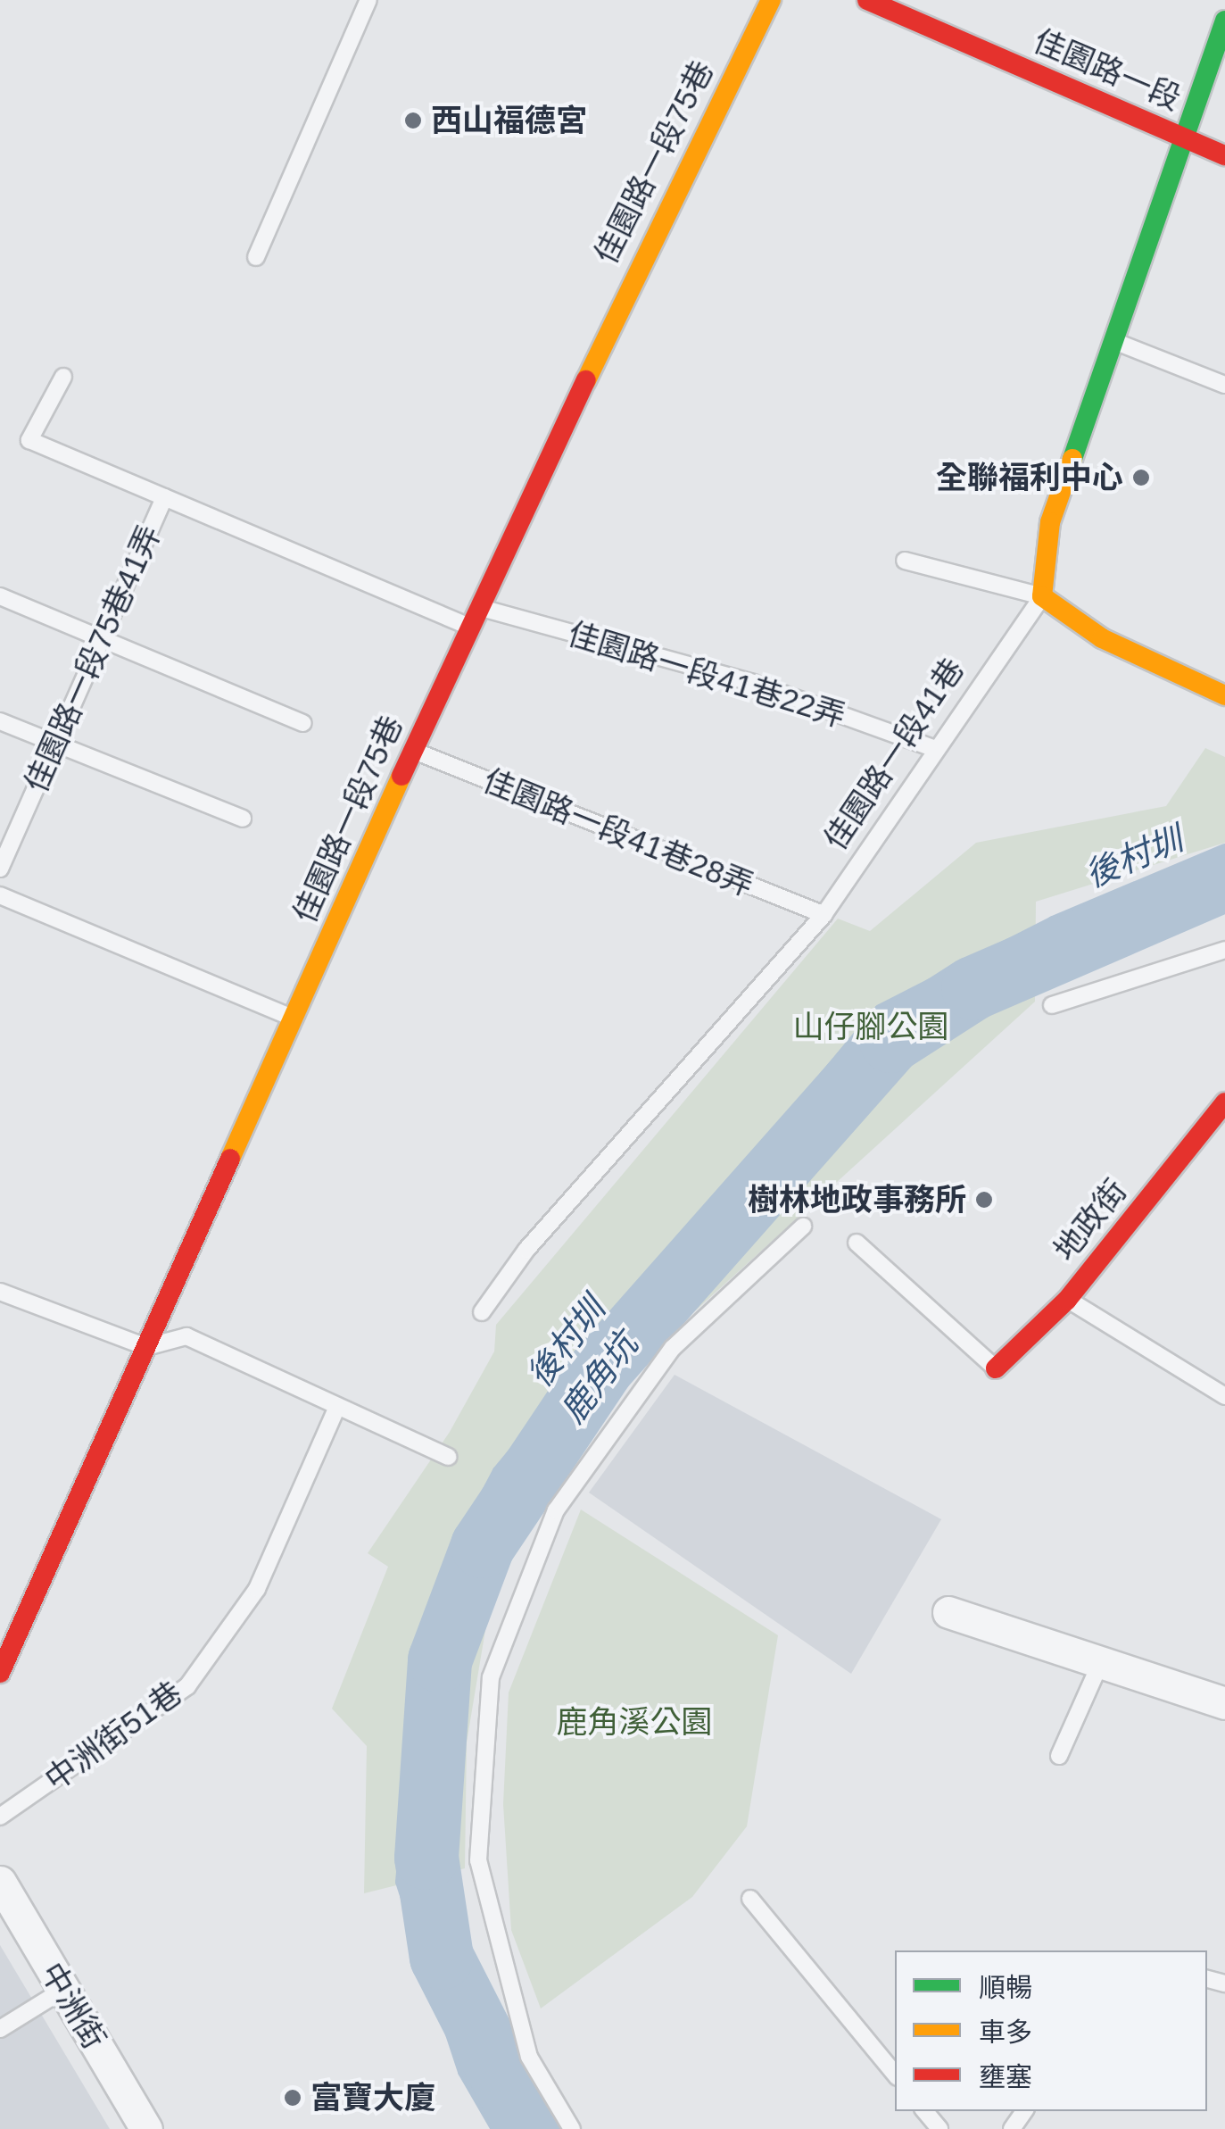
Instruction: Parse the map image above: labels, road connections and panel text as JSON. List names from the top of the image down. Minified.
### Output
{"streets":{"street":["佳園路一段","佳園路一段75巷","佳園路一段41巷","地政街","中洲街"],"lane":["佳園路一段75巷41弄","佳園路一段41巷22弄","佳園路一段41巷28弄","中洲街51巷"]},"crossings":[["佳園路一段","佳園路一段41巷"],["佳園路一段75巷","佳園路一段41巷22弄"],["佳園路一段75巷","佳園路一段41巷28弄"],["佳園路一段75巷41弄","佳園路一段41巷22弄"],["佳園路一段41巷22弄","佳園路一段41巷"],["佳園路一段41巷","佳園路一段41巷28弄"]],"water":["後村圳","鹿角坑"],"parks":["山仔腳公園","鹿角溪公園"],"places":["西山福德宮","全聯福利中心","樹林地政事務所","富寶大廈"],"legend":["順暢","車多","壅塞"]}
